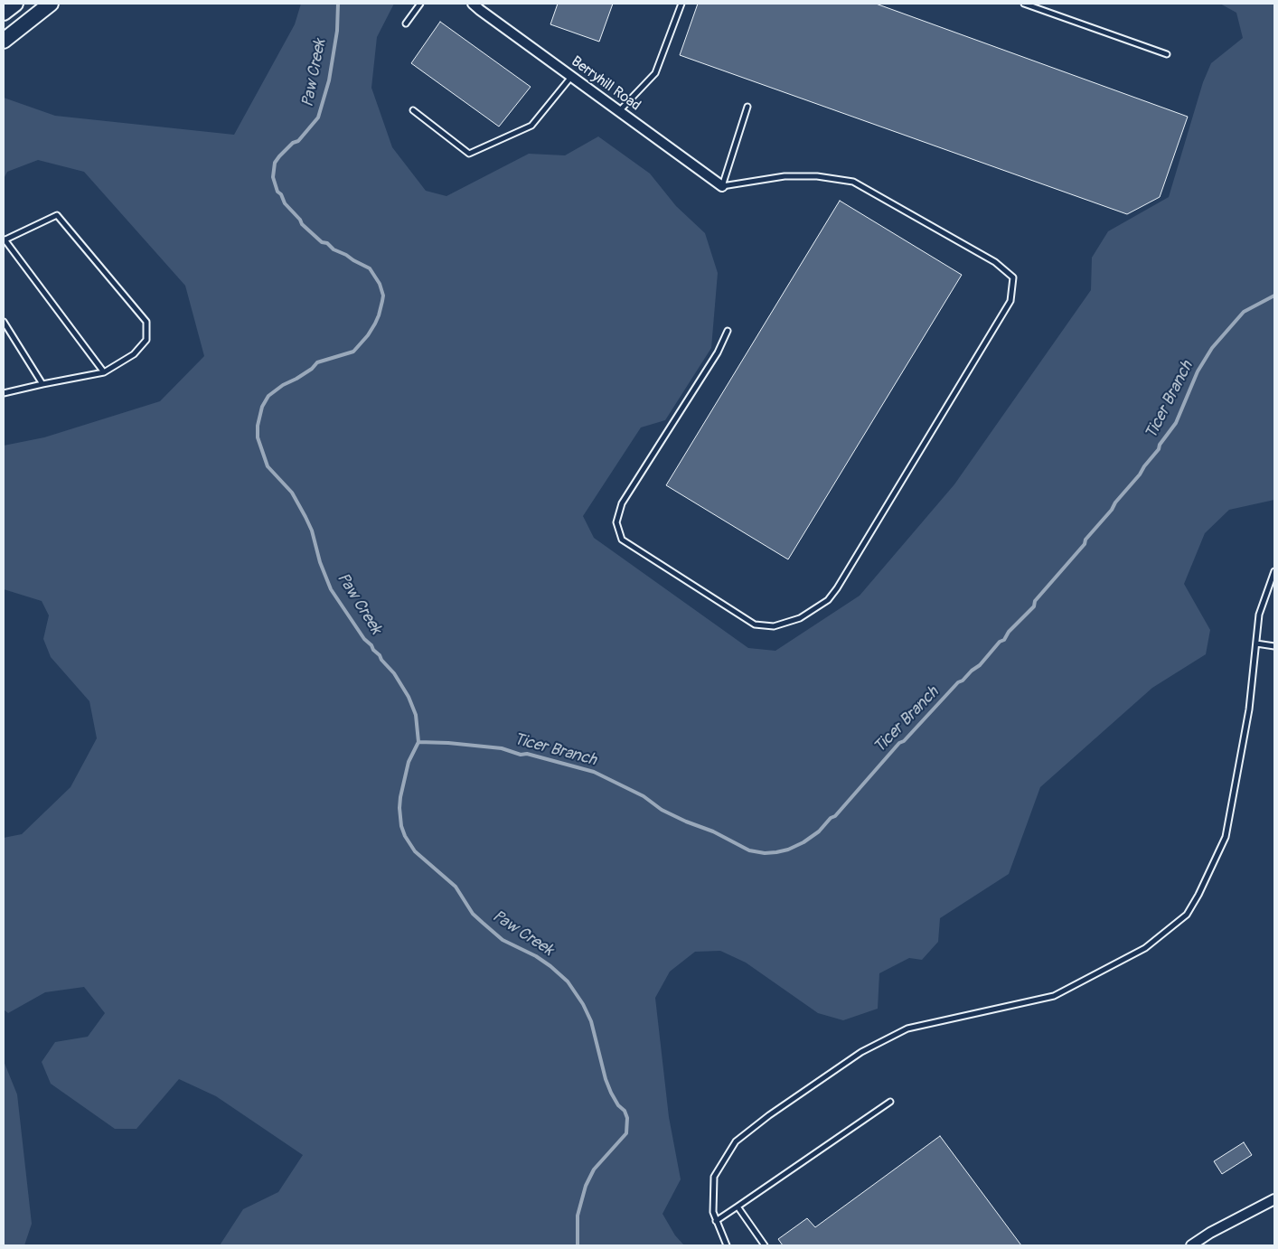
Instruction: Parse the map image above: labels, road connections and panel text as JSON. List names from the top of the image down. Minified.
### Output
{"streets":{"street":["Berryhill Road"]},"water":["Paw Creek","Ticer Branch"]}
